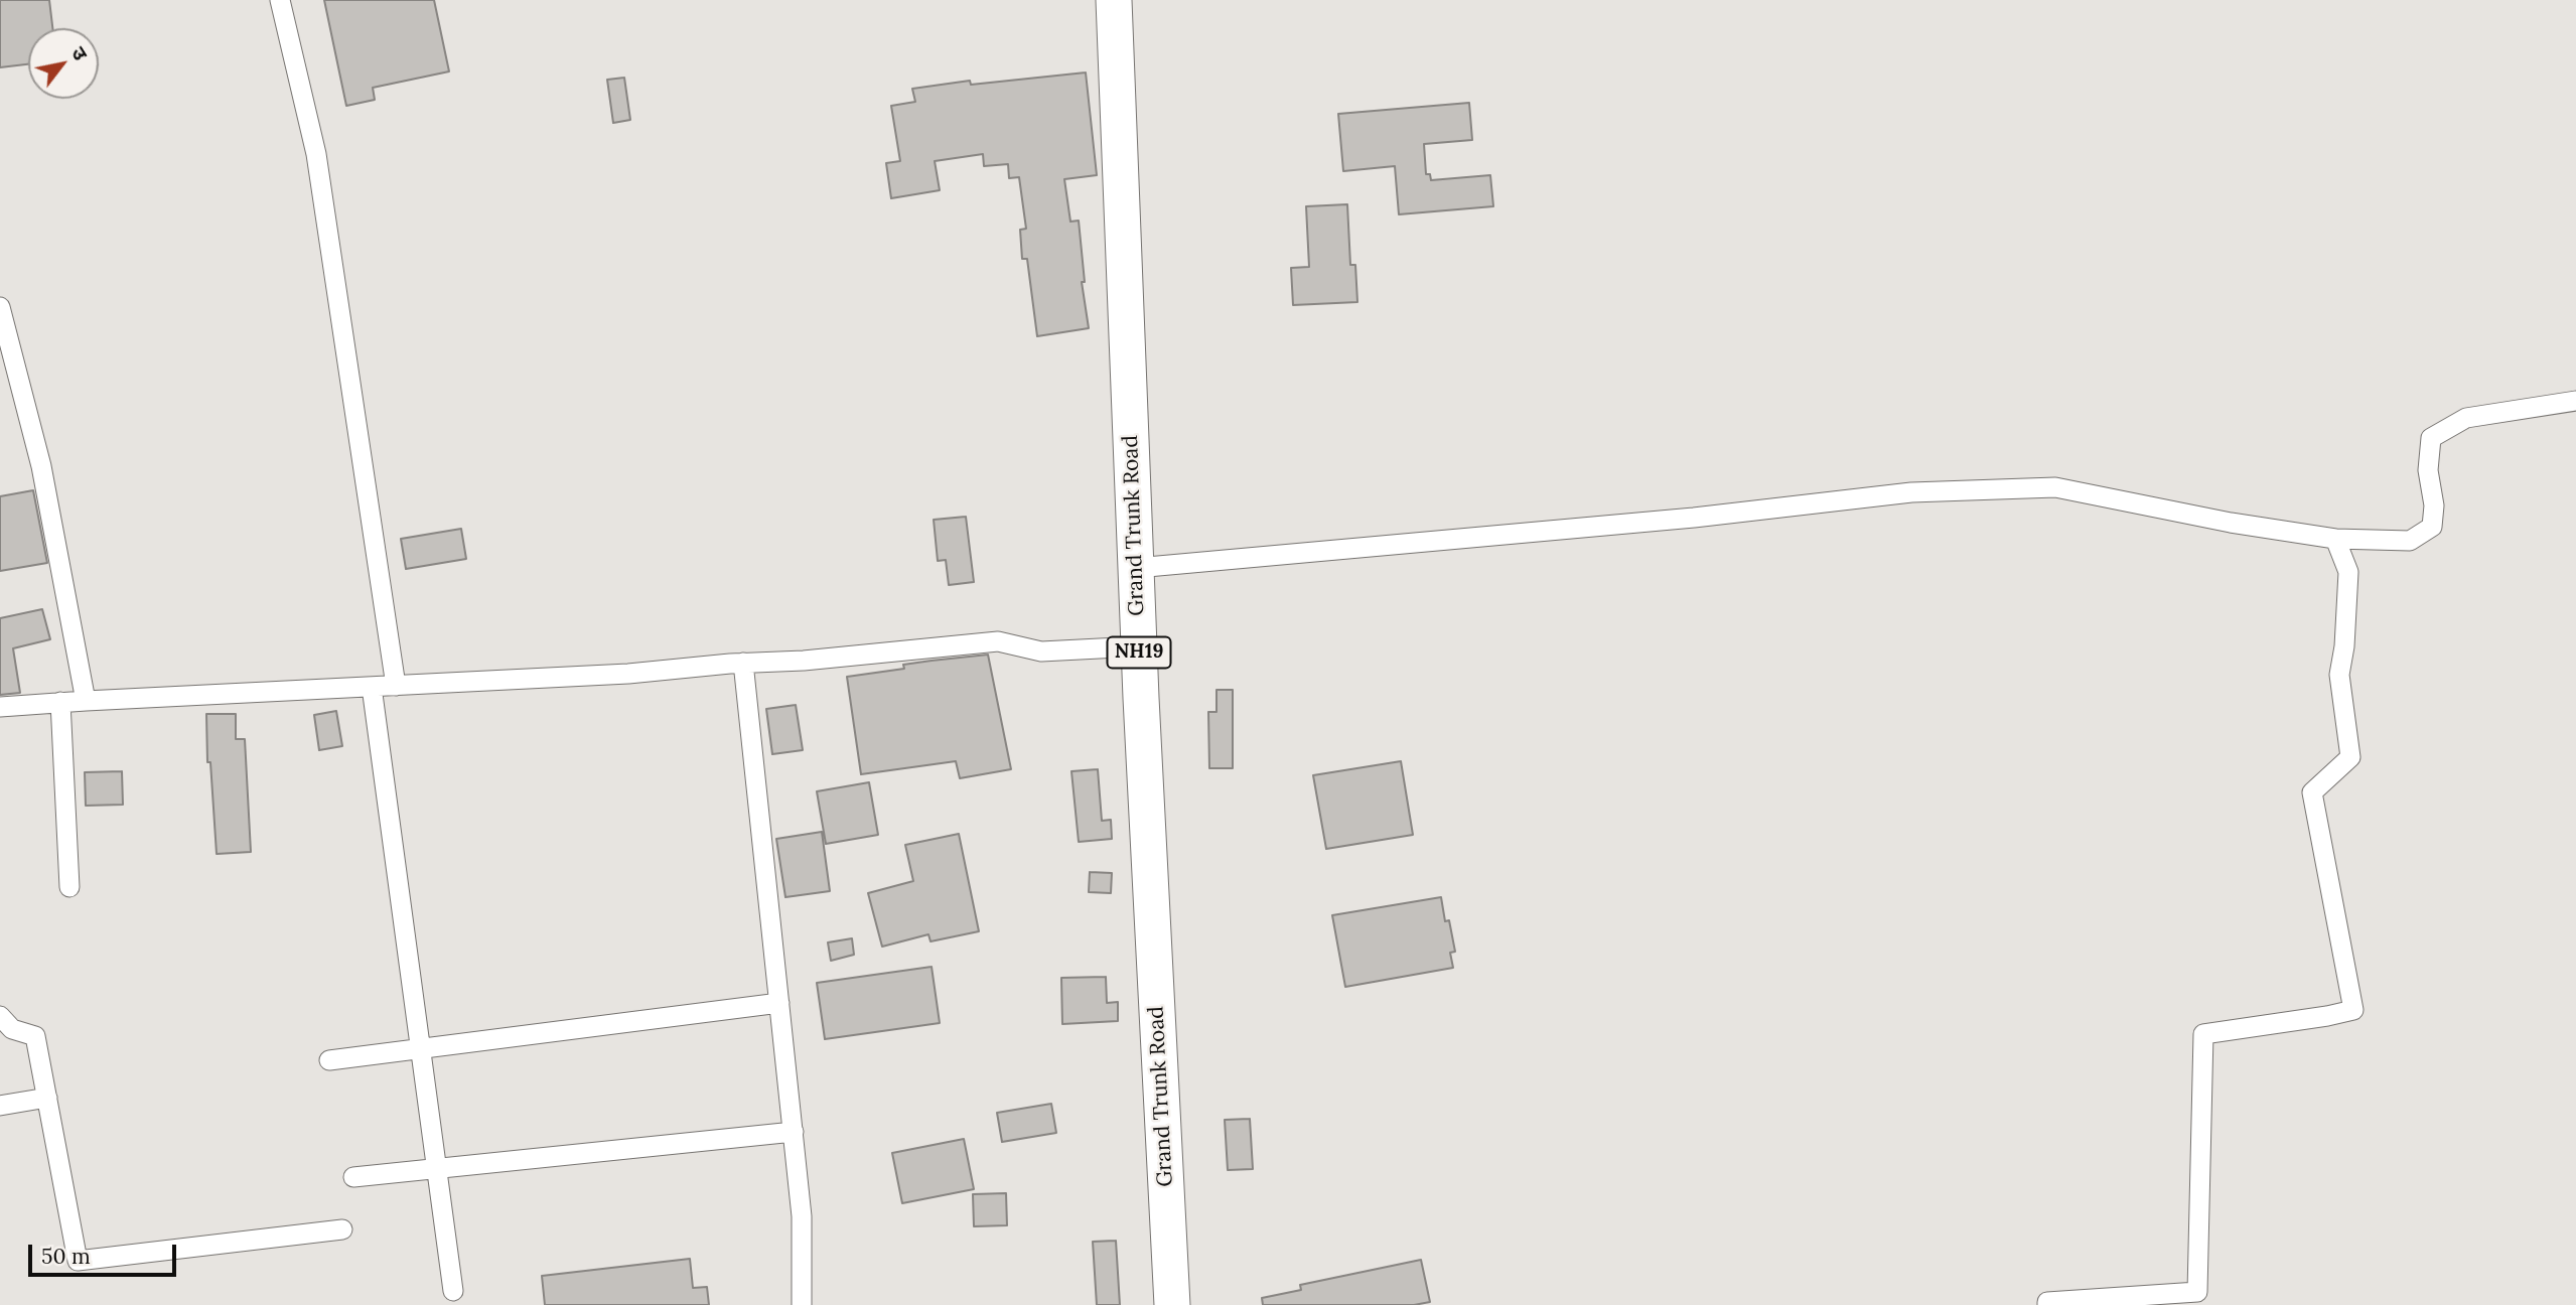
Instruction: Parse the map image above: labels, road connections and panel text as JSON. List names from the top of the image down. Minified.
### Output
{"streets":{"highway":["Grand Trunk Road","NH19"]},"scale_bar":"50 m","north":"top right"}
